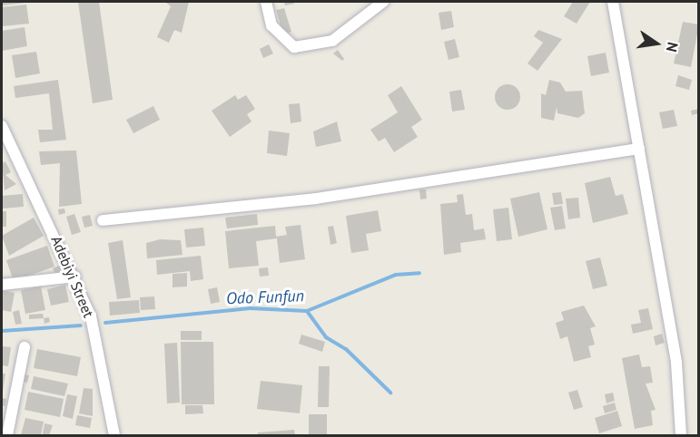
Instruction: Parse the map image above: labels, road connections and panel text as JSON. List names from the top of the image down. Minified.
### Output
{"streets":{"street":["Adebiyi Street"]},"water":["Odo Funfun"],"north":"right"}
